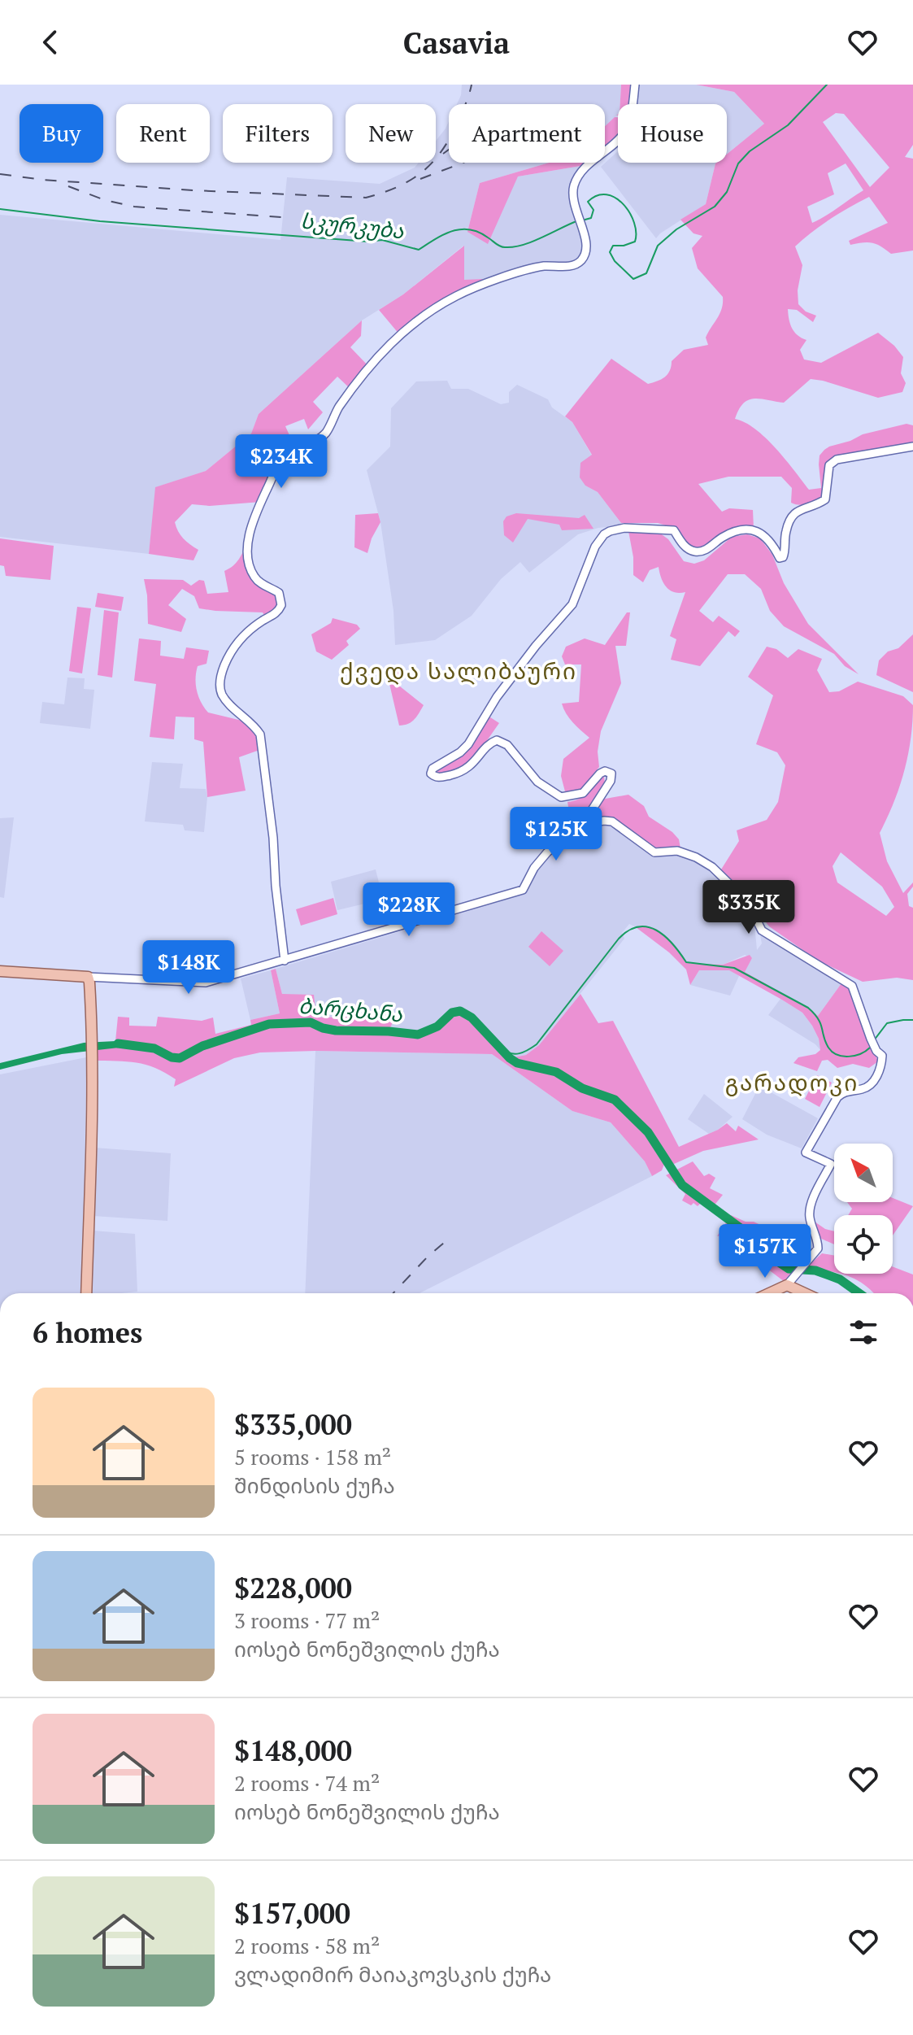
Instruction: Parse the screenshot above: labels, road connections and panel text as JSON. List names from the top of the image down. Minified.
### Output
{"districts":["ქვედა სალიბაური","გარადოკი"],"water":["სკურკუბა","ბარცხანა"],"north":"top left","page":{"header":"Casavia","chip":["Buy","Rent","Filters","New","Apartment","House"],"price":["$234K","$125K","$335K","$228K","$148K","$157K"],"heading":"6 homes","list":[{"name":"$335,000","note":"5 rooms · 158 m² · შინდისის ქუჩა"},{"name":"$228,000","note":"3 rooms · 77 m² · იოსებ ნონეშვილის ქუჩა"},{"name":"$148,000","note":"2 rooms · 74 m² · იოსებ ნონეშვილის ქუჩა"},{"name":"$157,000","note":"2 rooms · 58 m² · ვლადიმირ მაიაკოვსკის ქუჩა"}]}}
